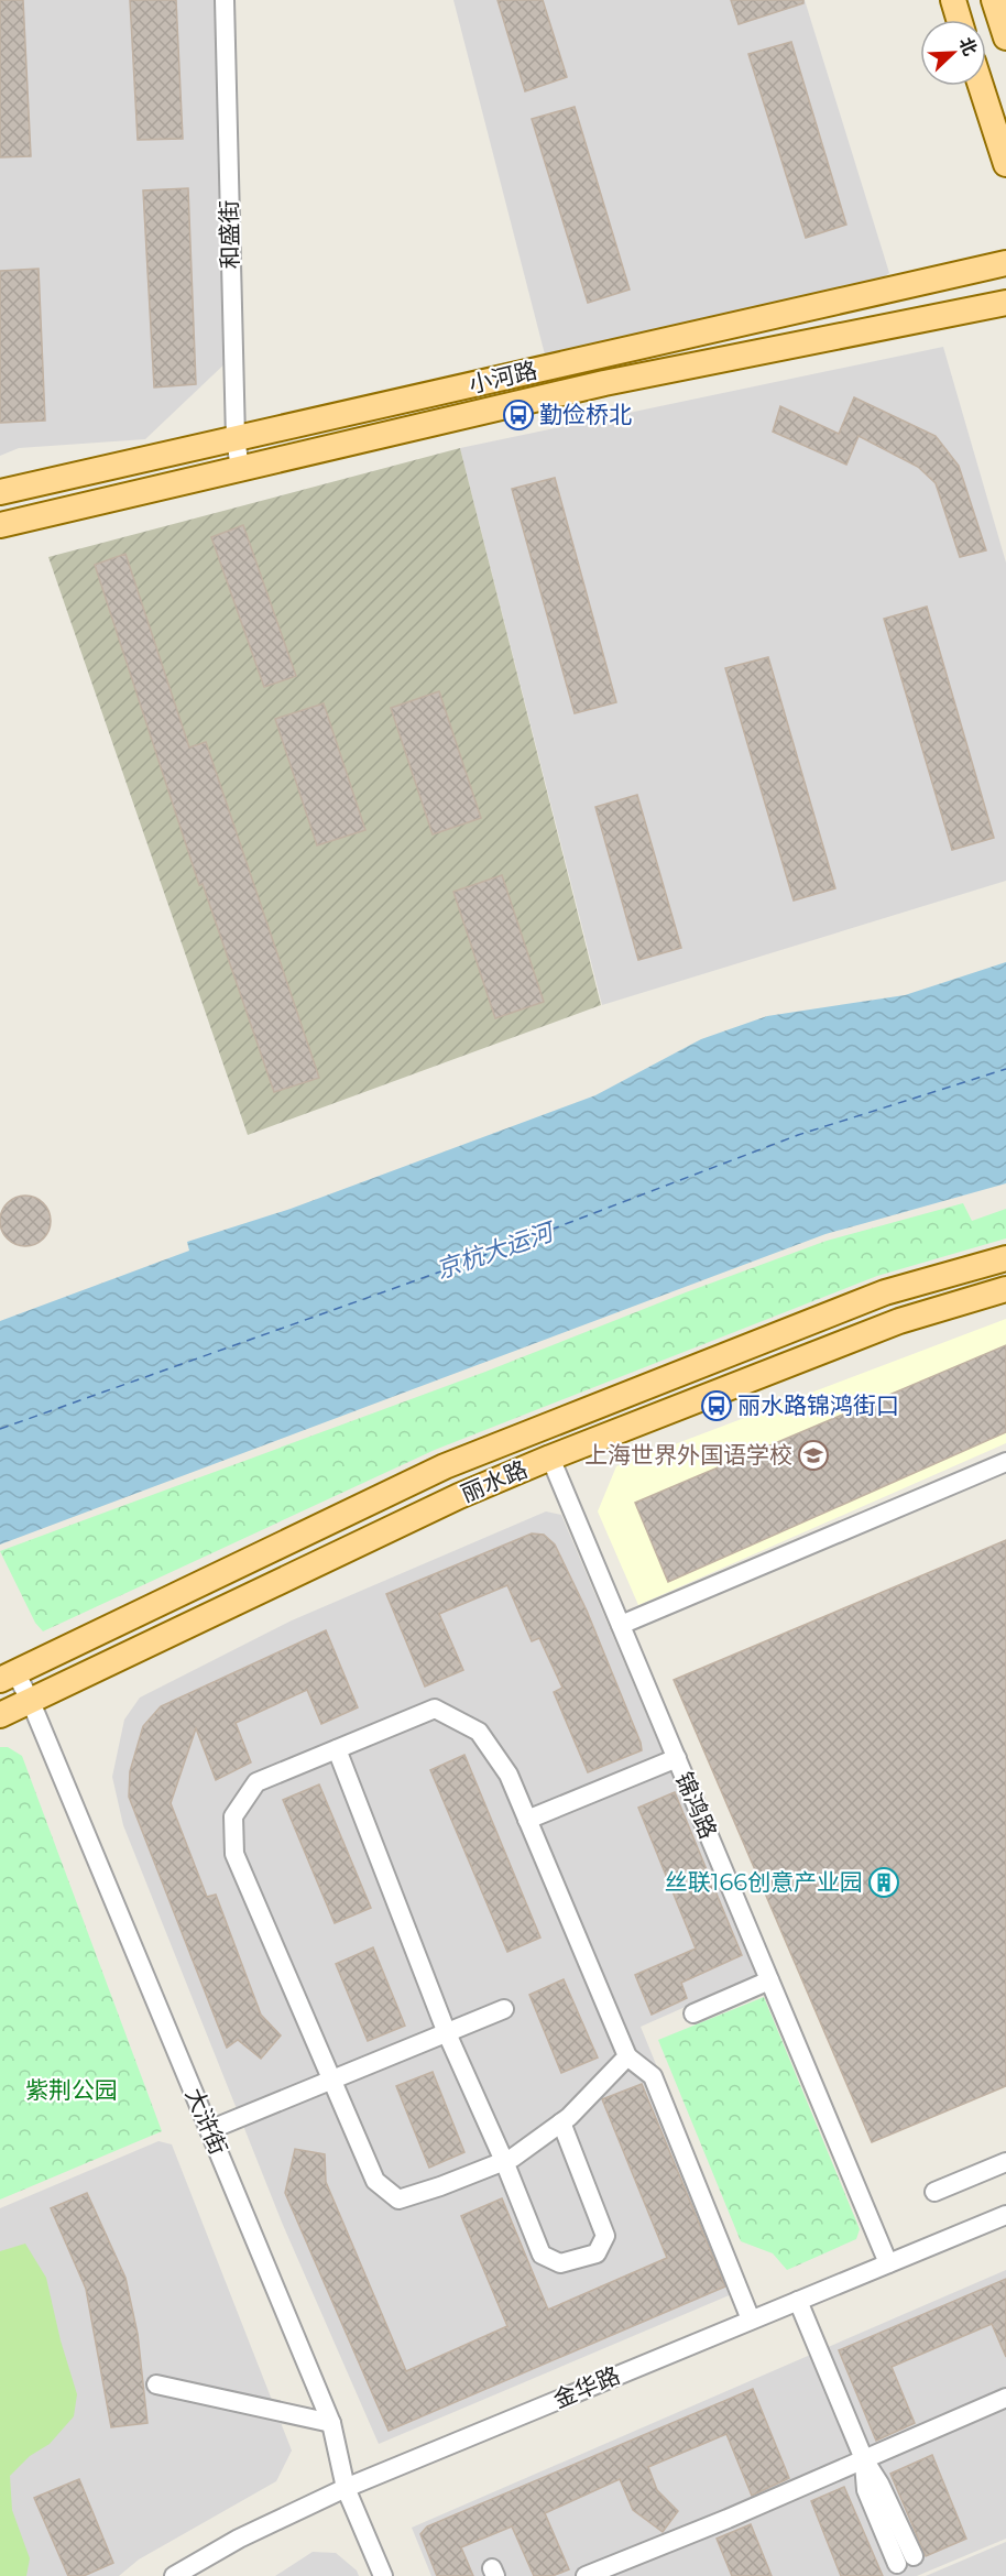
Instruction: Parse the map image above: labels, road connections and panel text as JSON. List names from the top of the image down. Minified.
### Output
{"streets":{"main road":["小河路","丽水路"],"street":["和盛街","锦鸿路","大浒街","金华路"]},"crossings":[["和盛街","小河路"],["丽水路","锦鸿路"],["丽水路","大浒街"],["锦鸿路","金华路"],["大浒街","金华路"]],"water":["京杭大运河"],"parks":["紫荆公园"],"places":{"bus stop":["勤俭桥北","丽水路锦鸿街口"],"school or university":["上海世界外国语学校"],"building":["丝联166创意产业园"]},"north":"top right"}
